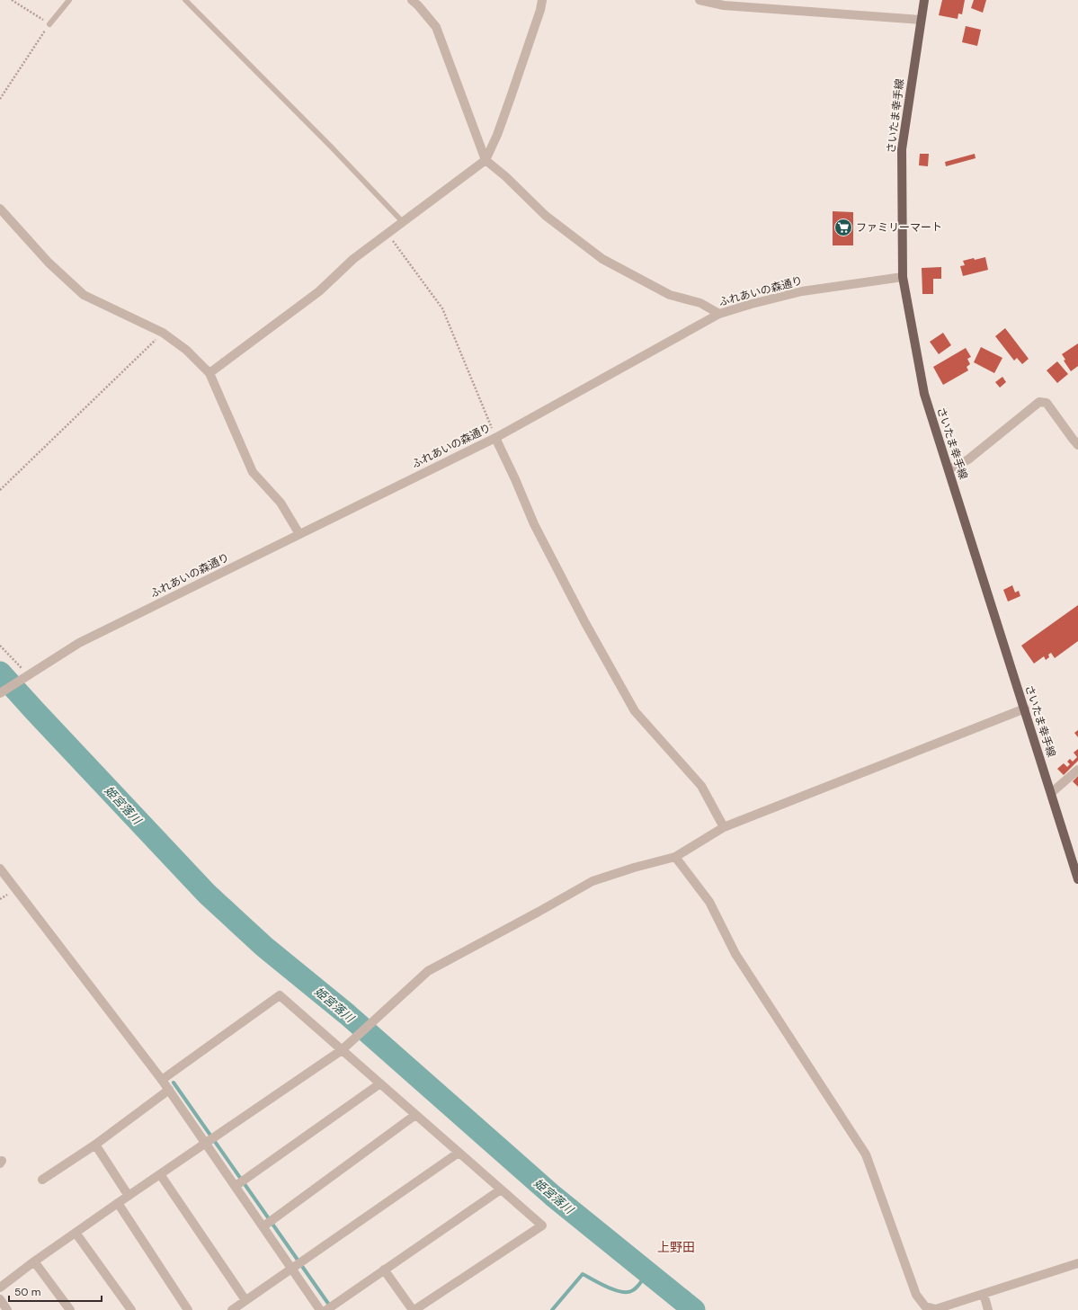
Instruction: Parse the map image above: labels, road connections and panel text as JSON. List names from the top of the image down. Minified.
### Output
{"streets":{"main road":["さいたま幸手線"],"street":["ふれあいの森通り"]},"crossings":[["さいたま幸手線","ふれあいの森通り"]],"districts":["上野田"],"water":["姫宮落川"],"places":{"supermarket":["ファミリーマート"]},"scale_bar":"50 m"}
